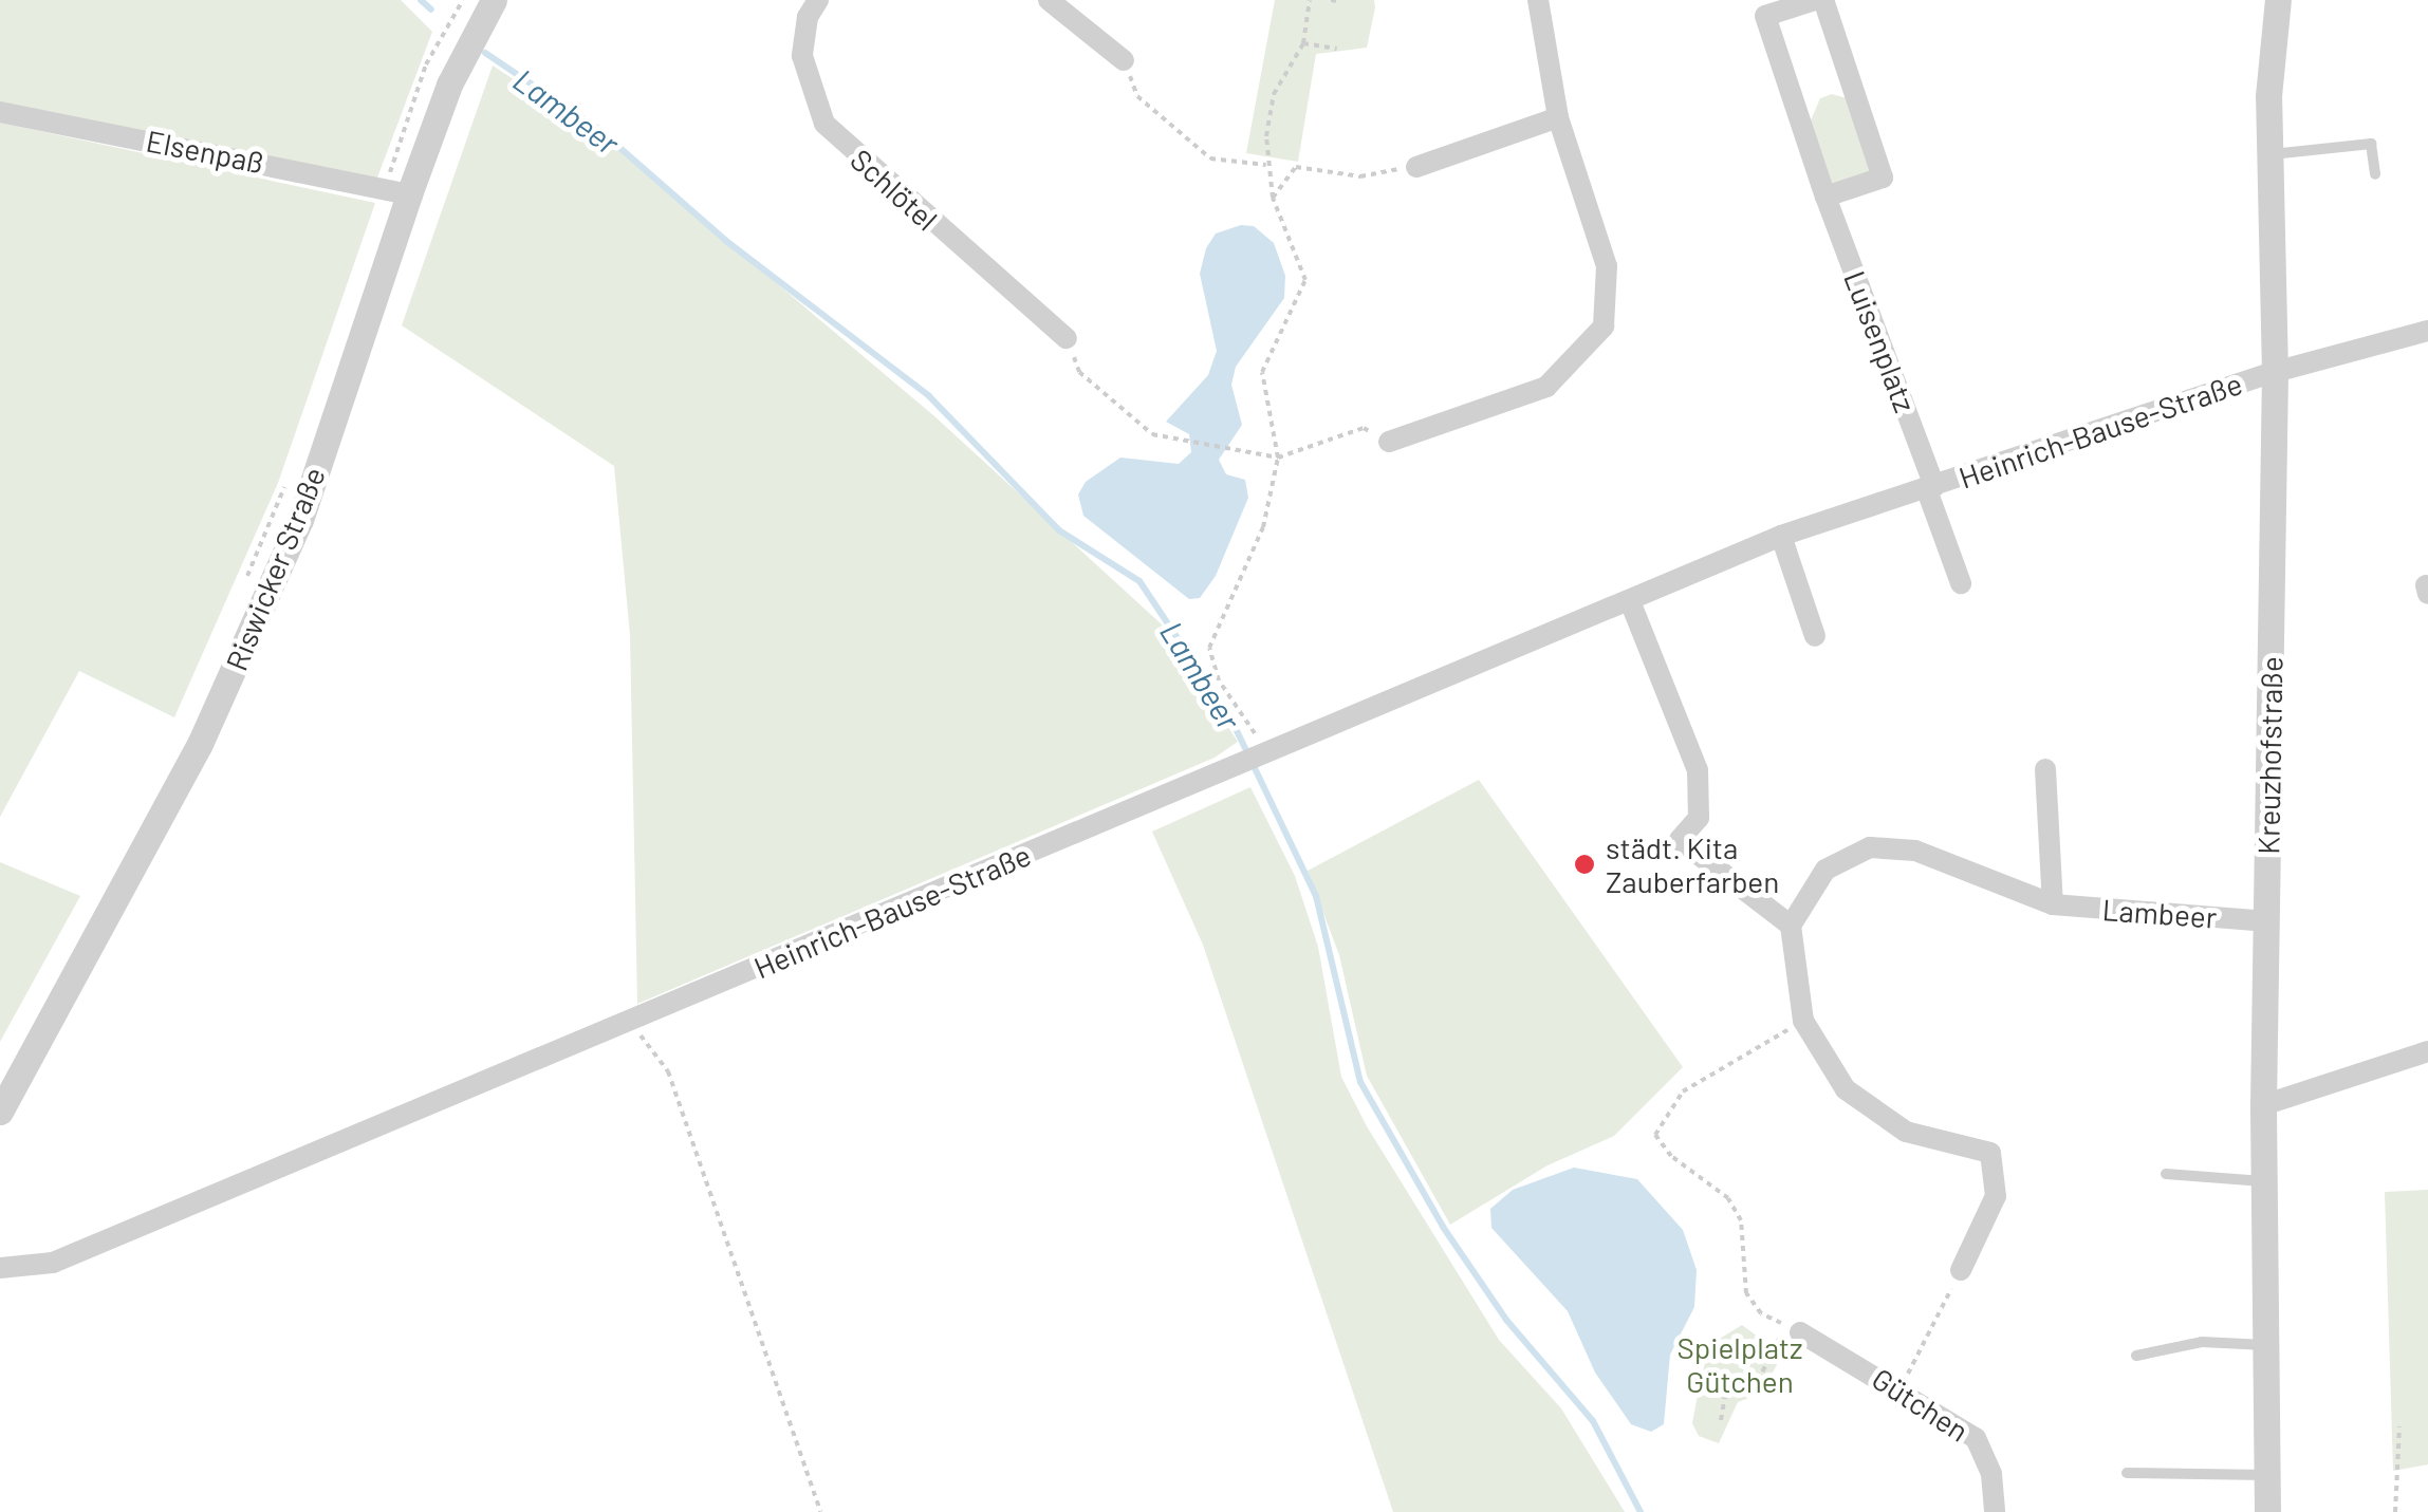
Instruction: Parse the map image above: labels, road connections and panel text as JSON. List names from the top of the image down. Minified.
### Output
{"streets":{"street":["Elsenpaß","Schlötel","Luisenplatz","Heinrich-Bause-Straße","Riswicker Straße","Kreuzhofstraße","Lambeer","Gütchen"]},"crossings":[["Elsenpaß","Riswicker Straße"],["Luisenplatz","Heinrich-Bause-Straße"],["Heinrich-Bause-Straße","Kreuzhofstraße"],["Kreuzhofstraße","Lambeer"]],"water":["Lambeer"],"parks":["Spielplatz Gütchen"],"places":["städt. Kita Zauberfarben"]}
